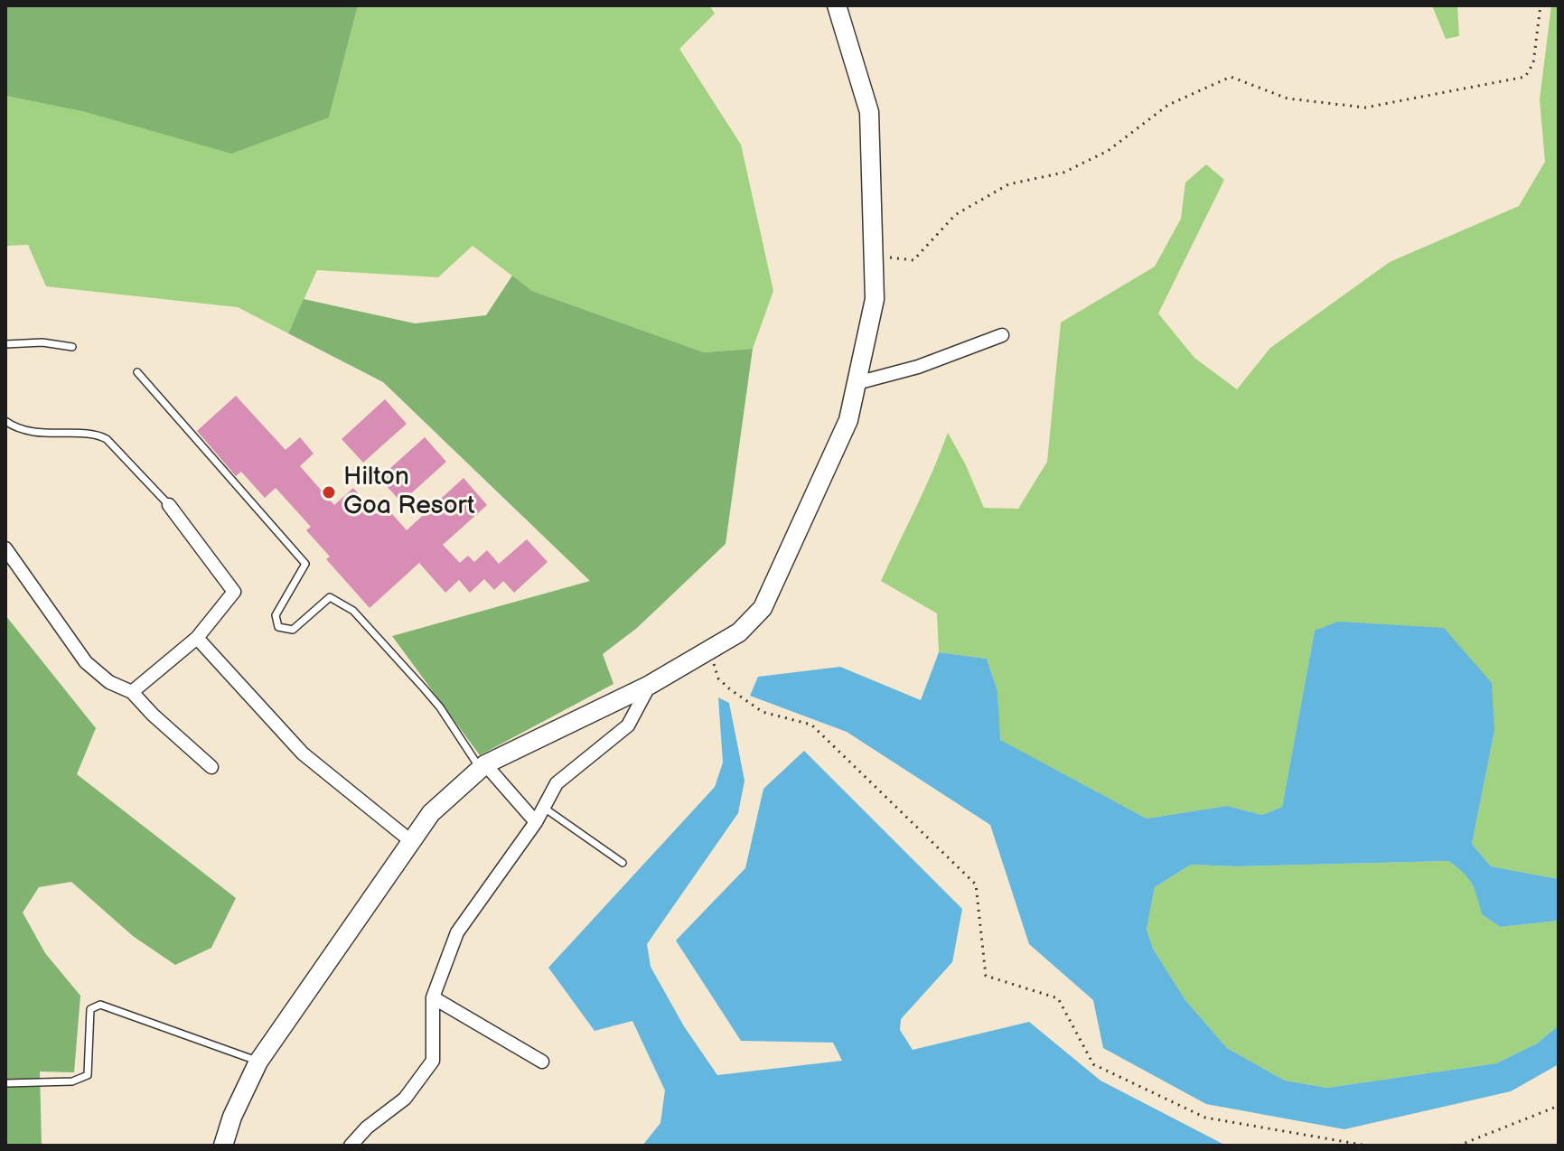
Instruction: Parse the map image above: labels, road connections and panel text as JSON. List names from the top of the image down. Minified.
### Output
{"places":["Hilton Goa Resort"]}
